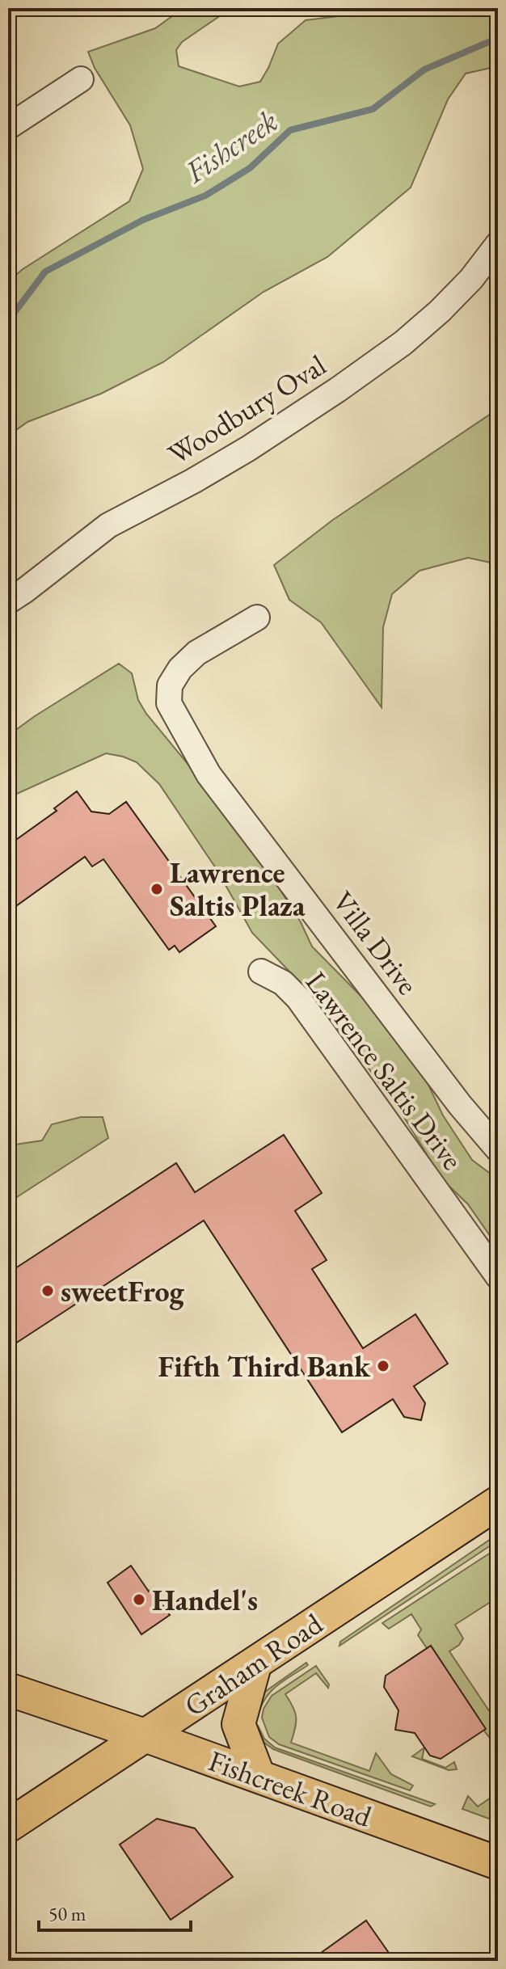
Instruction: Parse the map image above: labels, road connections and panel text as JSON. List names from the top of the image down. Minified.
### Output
{"streets":{"main road":["Graham Road","Fishcreek Road"],"street":["Woodbury Oval","Villa Drive","Lawrence Saltis Drive"]},"crossings":[["Graham Road","Fishcreek Road"]],"water":["Fishcreek"],"places":["Lawrence Saltis Plaza","sweetFrog","Fifth Third Bank","Handel's"],"scale_bar":"50 m"}
